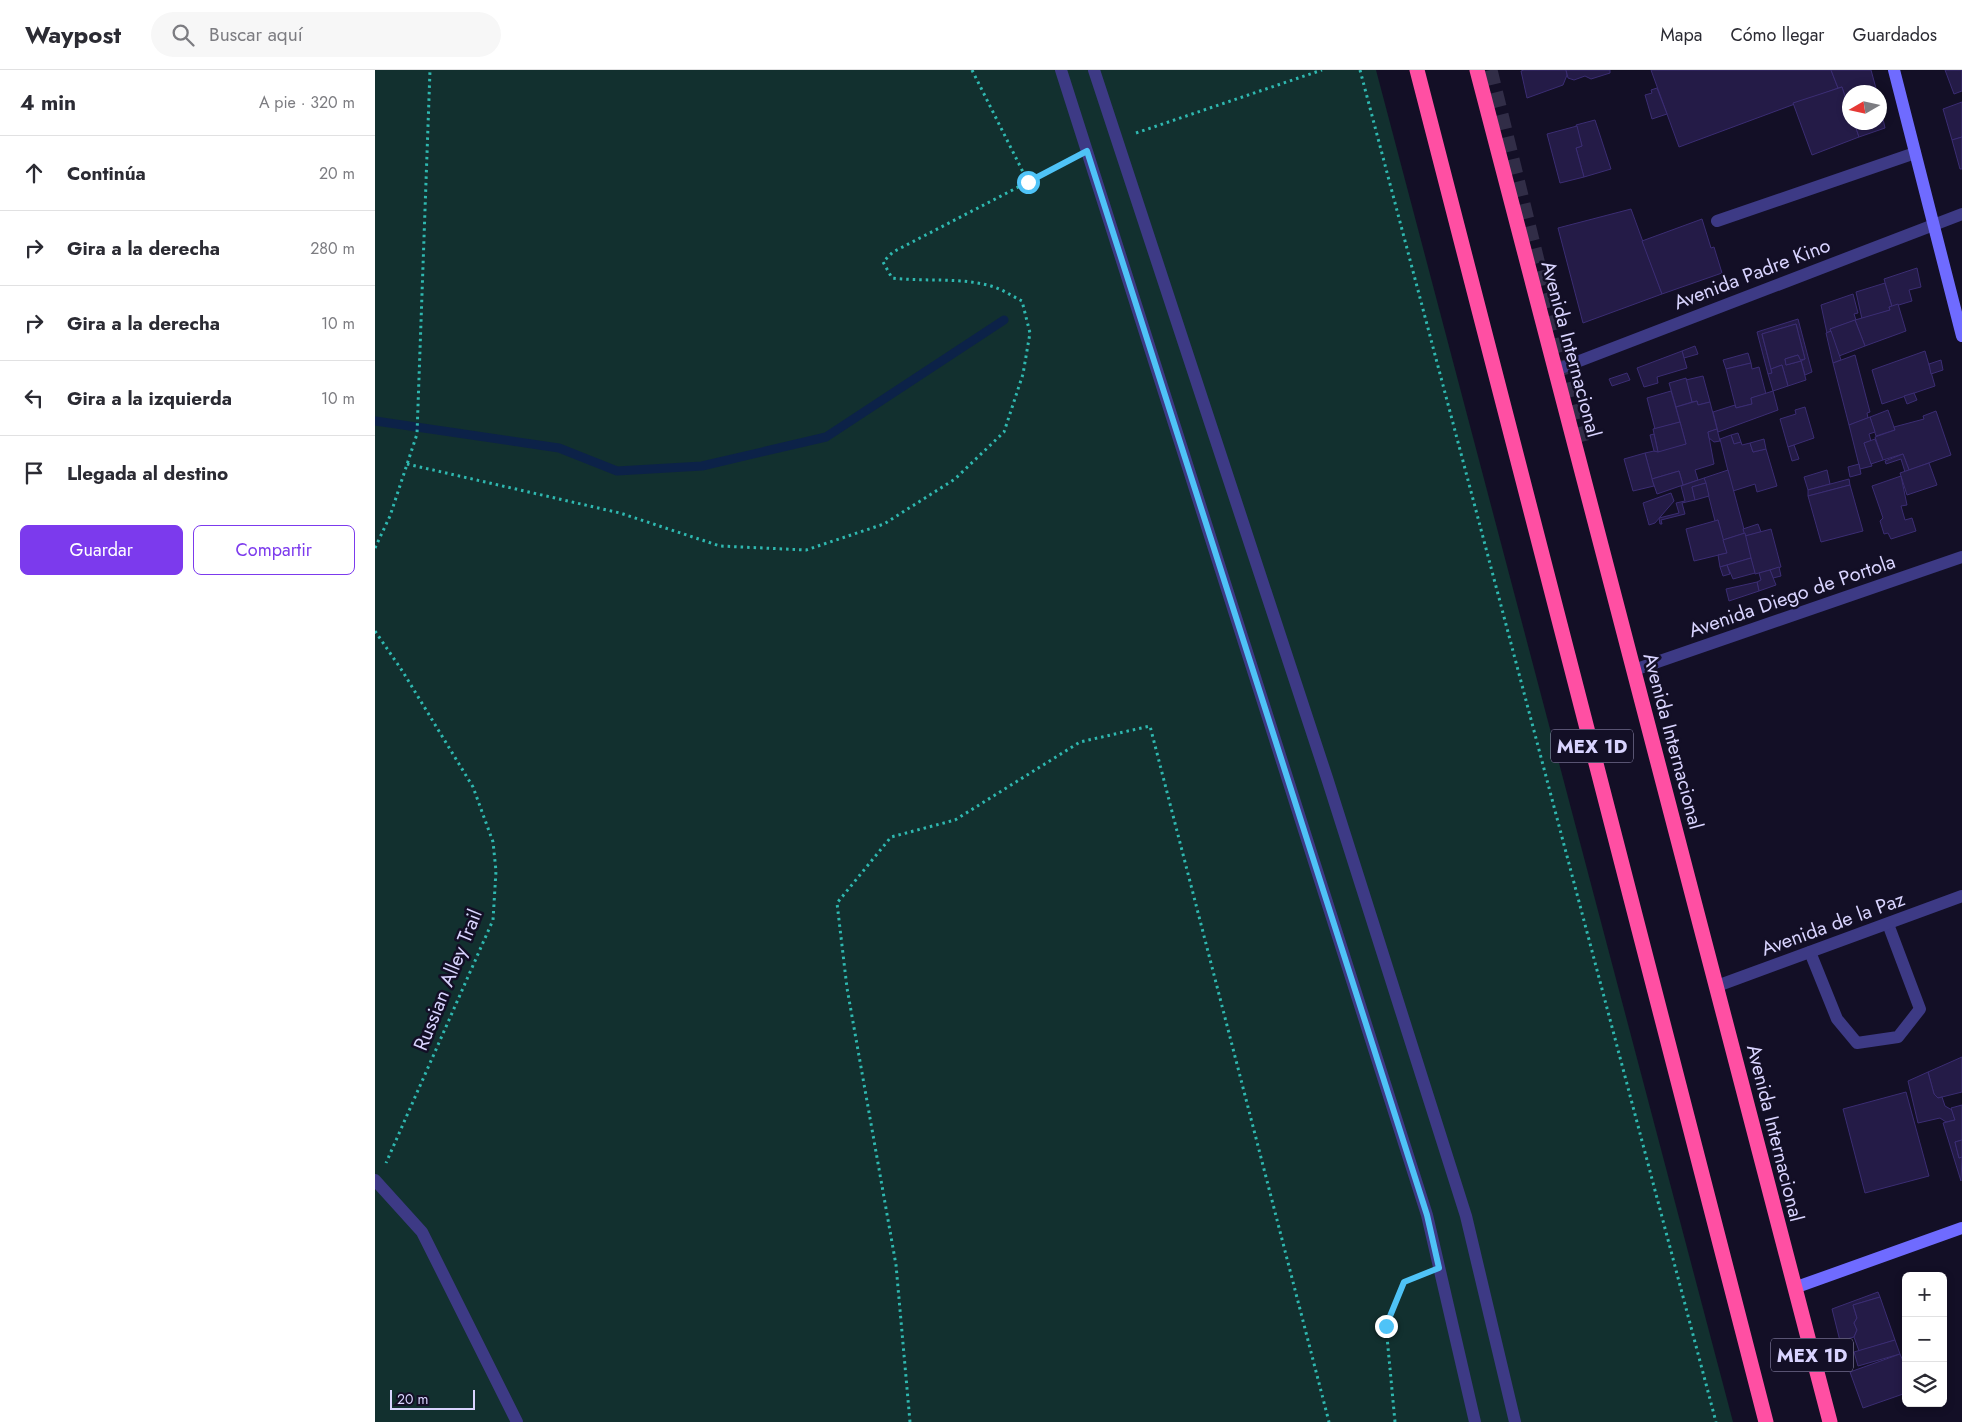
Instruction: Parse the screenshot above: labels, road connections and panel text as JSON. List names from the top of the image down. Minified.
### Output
{"streets":{"highway":["Avenida Internacional","MEX 1D"],"street":["Avenida Padre Kino","Avenida Diego de Portola","Avenida de la Paz"],"path":["Russian Alley Trail"]},"crossings":[["Avenida Padre Kino","Avenida Internacional"],["Avenida Internacional","Avenida Diego de Portola"],["Avenida Internacional","Avenida de la Paz"]],"scale_bar":"20 m","north":"left","page":{"header":"Waypost","search":"Buscar aquí","nav":["Mapa","Cómo llegar","Guardados"],"heading":["4 min","A pie · 320 m"],"list":[["Continúa","20 m"],["Gira a la derecha","280 m"],["Gira a la derecha","10 m"],["Gira a la izquierda","10 m"],"Llegada al destino"],"buttons":["Guardar","Compartir"],"map_buttons":["+","−"],"scale":"20 m"}}
